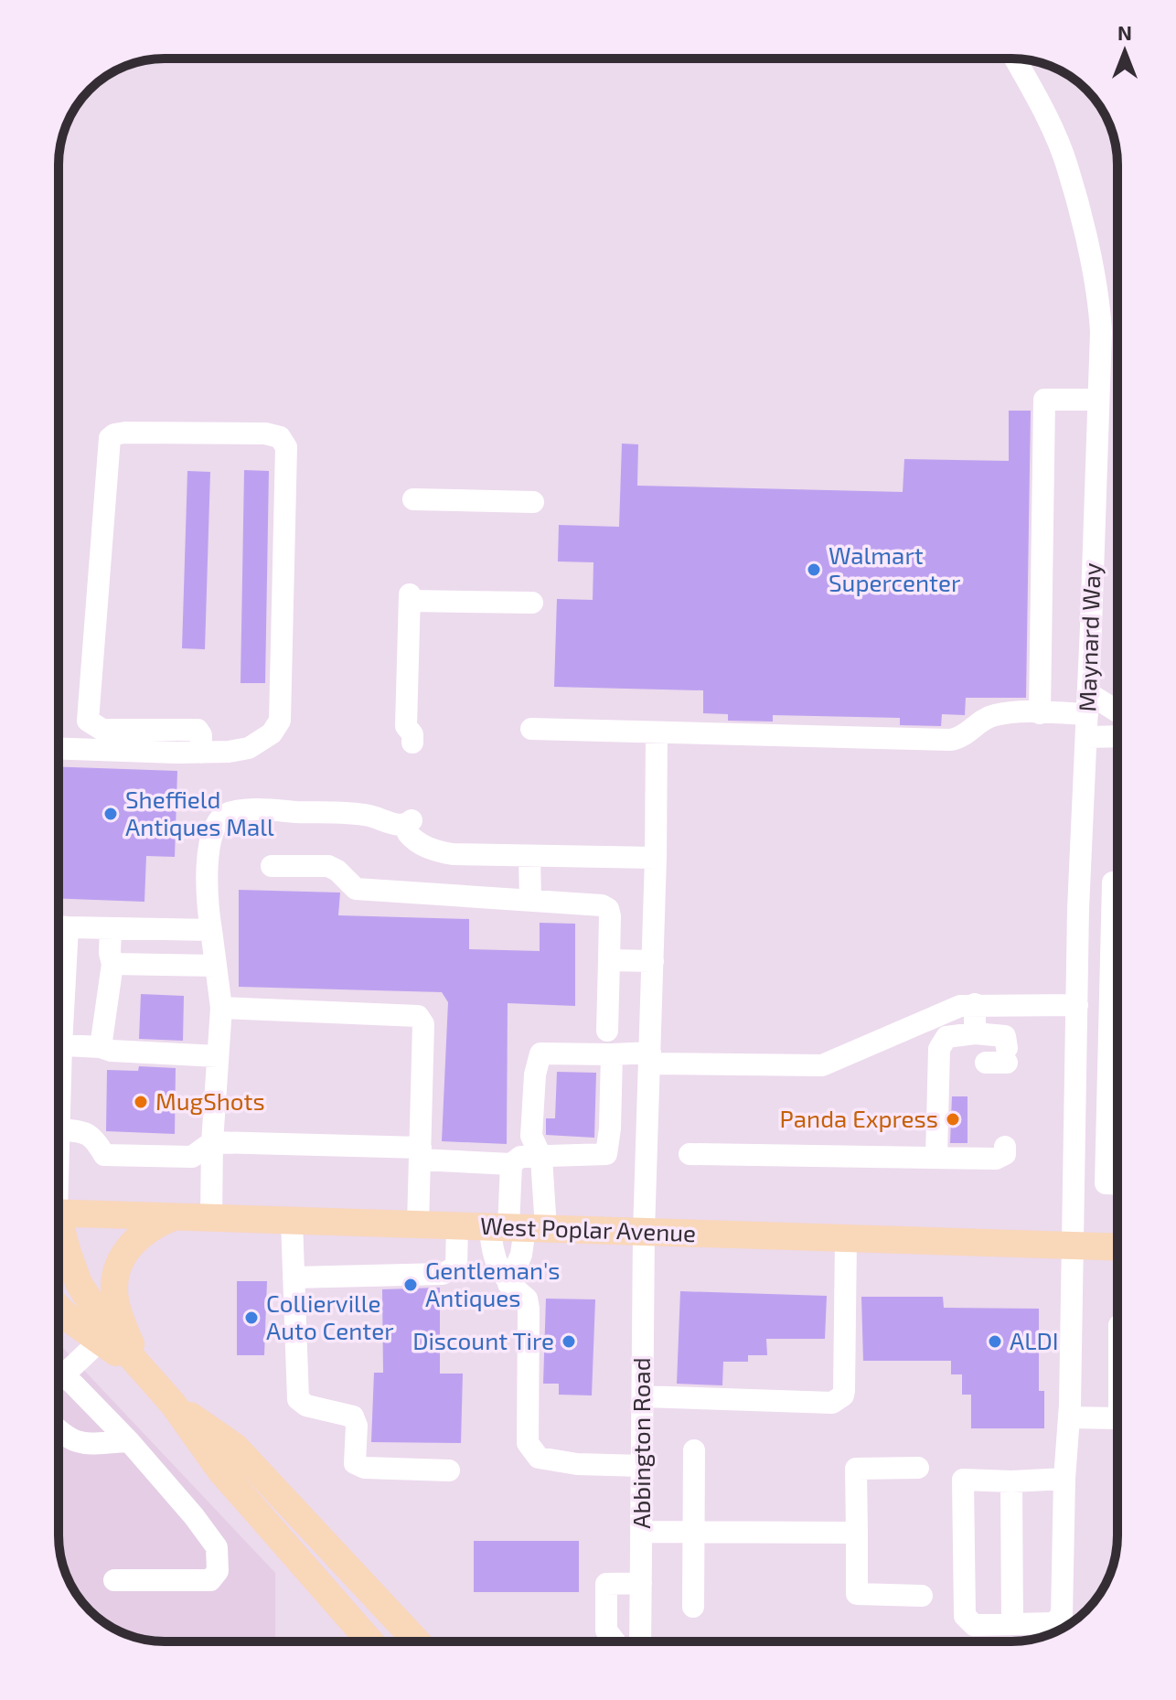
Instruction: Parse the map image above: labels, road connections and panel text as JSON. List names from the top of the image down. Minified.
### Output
{"streets":{"main road":["West Poplar Avenue"],"street":["Maynard Way","Abbington Road"]},"crossings":[["Maynard Way","West Poplar Avenue"],["West Poplar Avenue","Abbington Road"]],"places":["Walmart Supercenter","Sheffield Antiques Mall","MugShots","Panda Express","Gentleman's Antiques","Collierville Auto Center","Discount Tire","ALDI"],"north":"top"}
